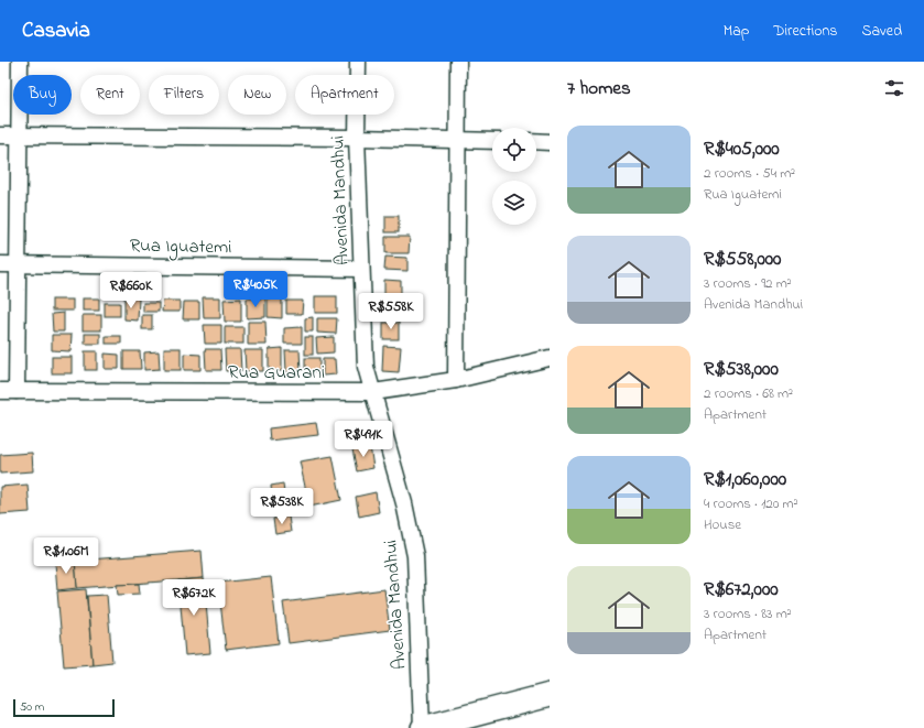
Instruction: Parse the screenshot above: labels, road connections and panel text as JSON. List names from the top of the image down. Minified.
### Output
{"streets":{"street":["Avenida Mandhui","Rua Iguatemi","Rua Guarani"]},"crossings":[["Avenida Mandhui","Rua Iguatemi"],["Avenida Mandhui","Rua Guarani"]],"scale_bar":"50 m","page":{"header":"Casavia","nav":["Map","Directions","Saved"],"heading":"7 homes","chip":["Buy","Rent","Filters","New","Apartment"],"list":[{"name":"R$405,000","note":"2 rooms · 54 m² · Rua Iguatemi"},{"name":"R$558,000","note":"3 rooms · 92 m² · Avenida Mandhui"},{"name":"R$538,000","note":"2 rooms · 68 m² · Apartment"},{"name":"R$1,060,000","note":"4 rooms · 120 m² · House"},{"name":"R$672,000","note":"3 rooms · 83 m² · Apartment"}],"price":["R$405K","R$660K","R$558K","R$491K","R$538K","R$1.06M","R$672K"],"scale":"50 m"}}
